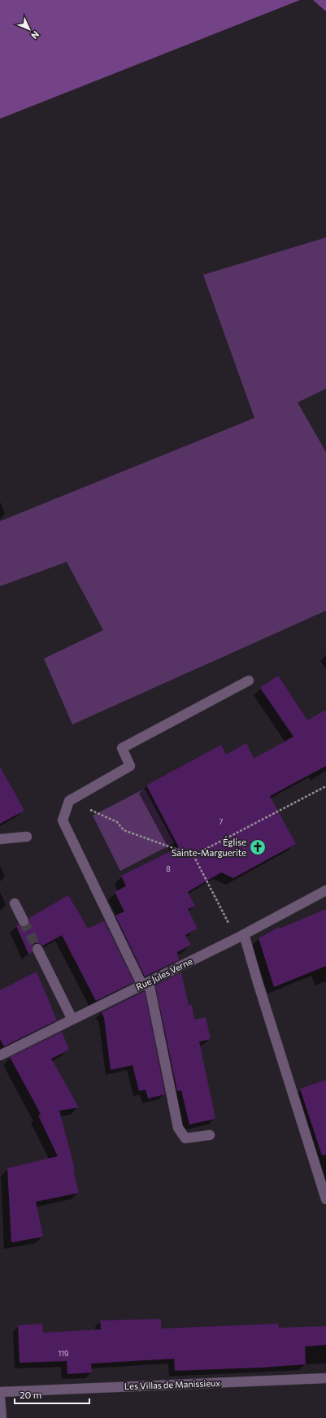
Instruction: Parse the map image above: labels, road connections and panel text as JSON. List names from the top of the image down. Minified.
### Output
{"streets":{"street":["Rue Jules Verne","Les Villas de Manissieux"]},"places":{"church":["Église Sainte-Marguerite"]},"house_numbers":["7","8","119"],"scale_bar":"20 m","north":"bottom right"}
